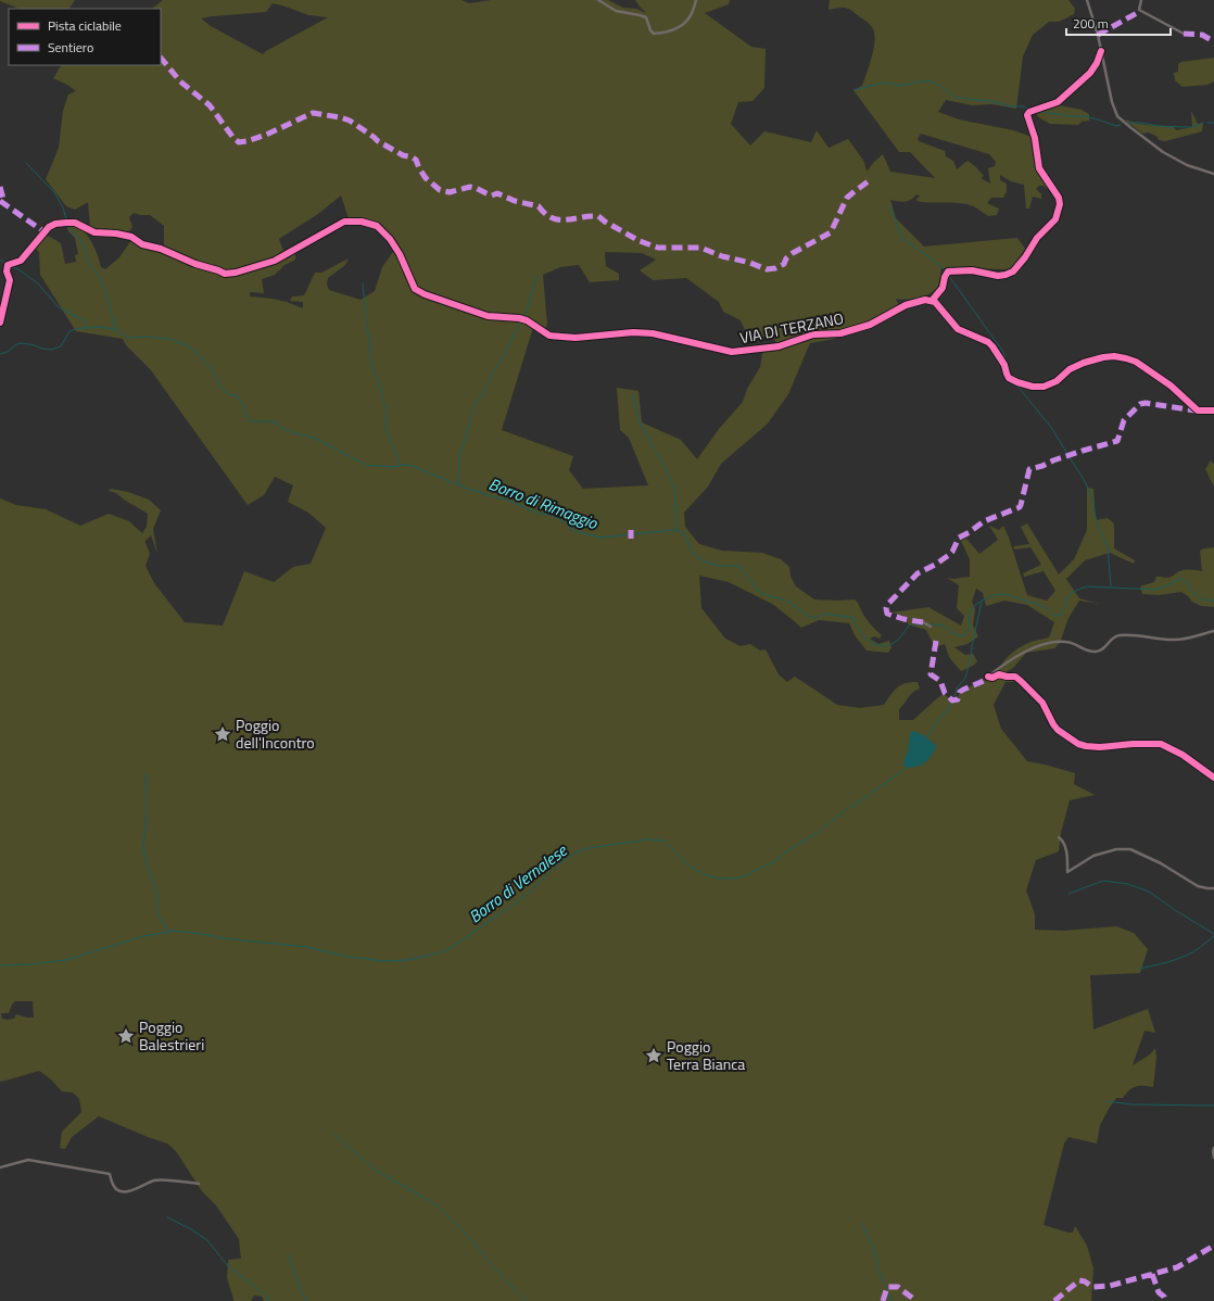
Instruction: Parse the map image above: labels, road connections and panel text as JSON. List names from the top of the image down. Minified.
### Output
{"streets":{"street":["VIA DI TERZANO"]},"water":["Borro di Rimaggio","Borro di Vernalese"],"places":{"place":["Poggio dell'Incontro","Poggio Balestrieri","Poggio Terra Bianca"]},"legend":["Pista ciclabile","Sentiero"],"scale_bar":"200 m"}
